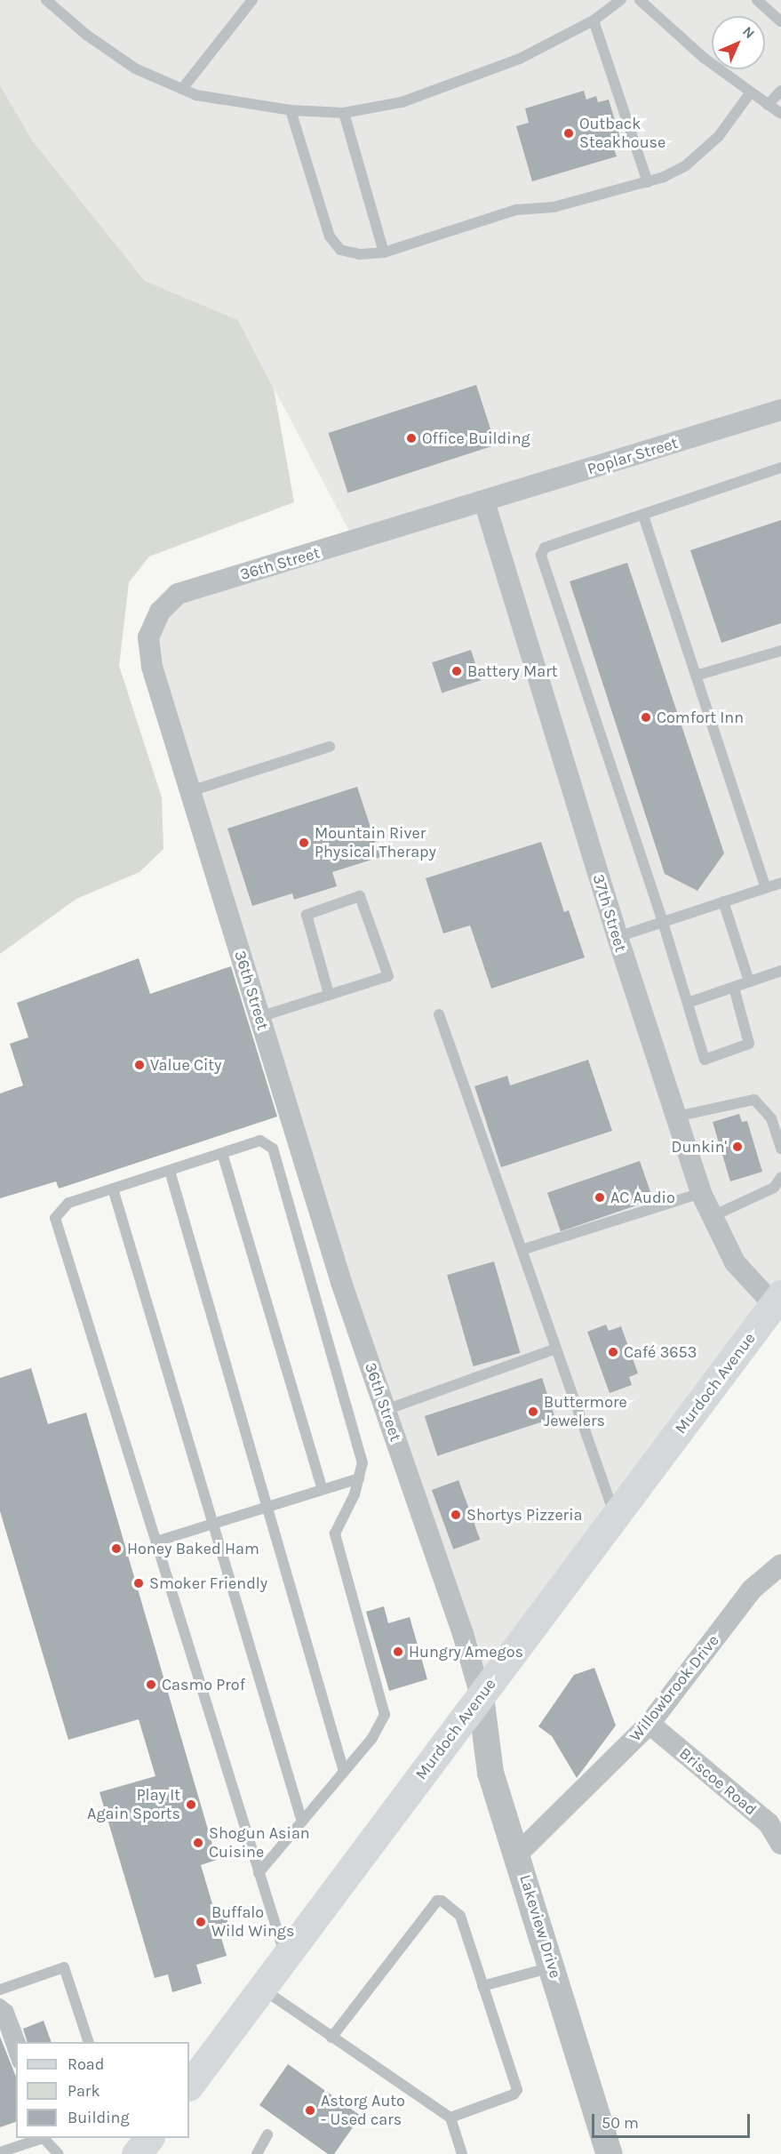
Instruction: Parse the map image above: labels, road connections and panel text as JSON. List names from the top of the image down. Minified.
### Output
{"streets":{"main road":["Murdoch Avenue"],"street":["Poplar Street","36th Street","37th Street","Willowbrook Drive","Briscoe Road","Lakeview Drive"]},"crossings":[["Poplar Street","36th Street"],["Poplar Street","37th Street"],["36th Street","37th Street"],["36th Street","Murdoch Avenue"],["36th Street","Lakeview Drive"],["37th Street","Murdoch Avenue"],["Murdoch Avenue","Lakeview Drive"],["Willowbrook Drive","Briscoe Road"],["Willowbrook Drive","Lakeview Drive"]],"places":["Outback Steakhouse","Office Building","Battery Mart","Comfort Inn","Mountain River Physical Therapy","Value City","Dunkin'","AC Audio","Café 3653","Buttermore Jewelers","Shortys Pizzeria","Honey Baked Ham","Smoker Friendly","Hungry Amegos","Casmo Prof","Play It Again Sports","Shogun Asian Cuisine","Buffalo Wild Wings","Astorg Auto - Used cars"],"legend":["Road","Park","Building"],"scale_bar":"50 m","north":"top right"}
